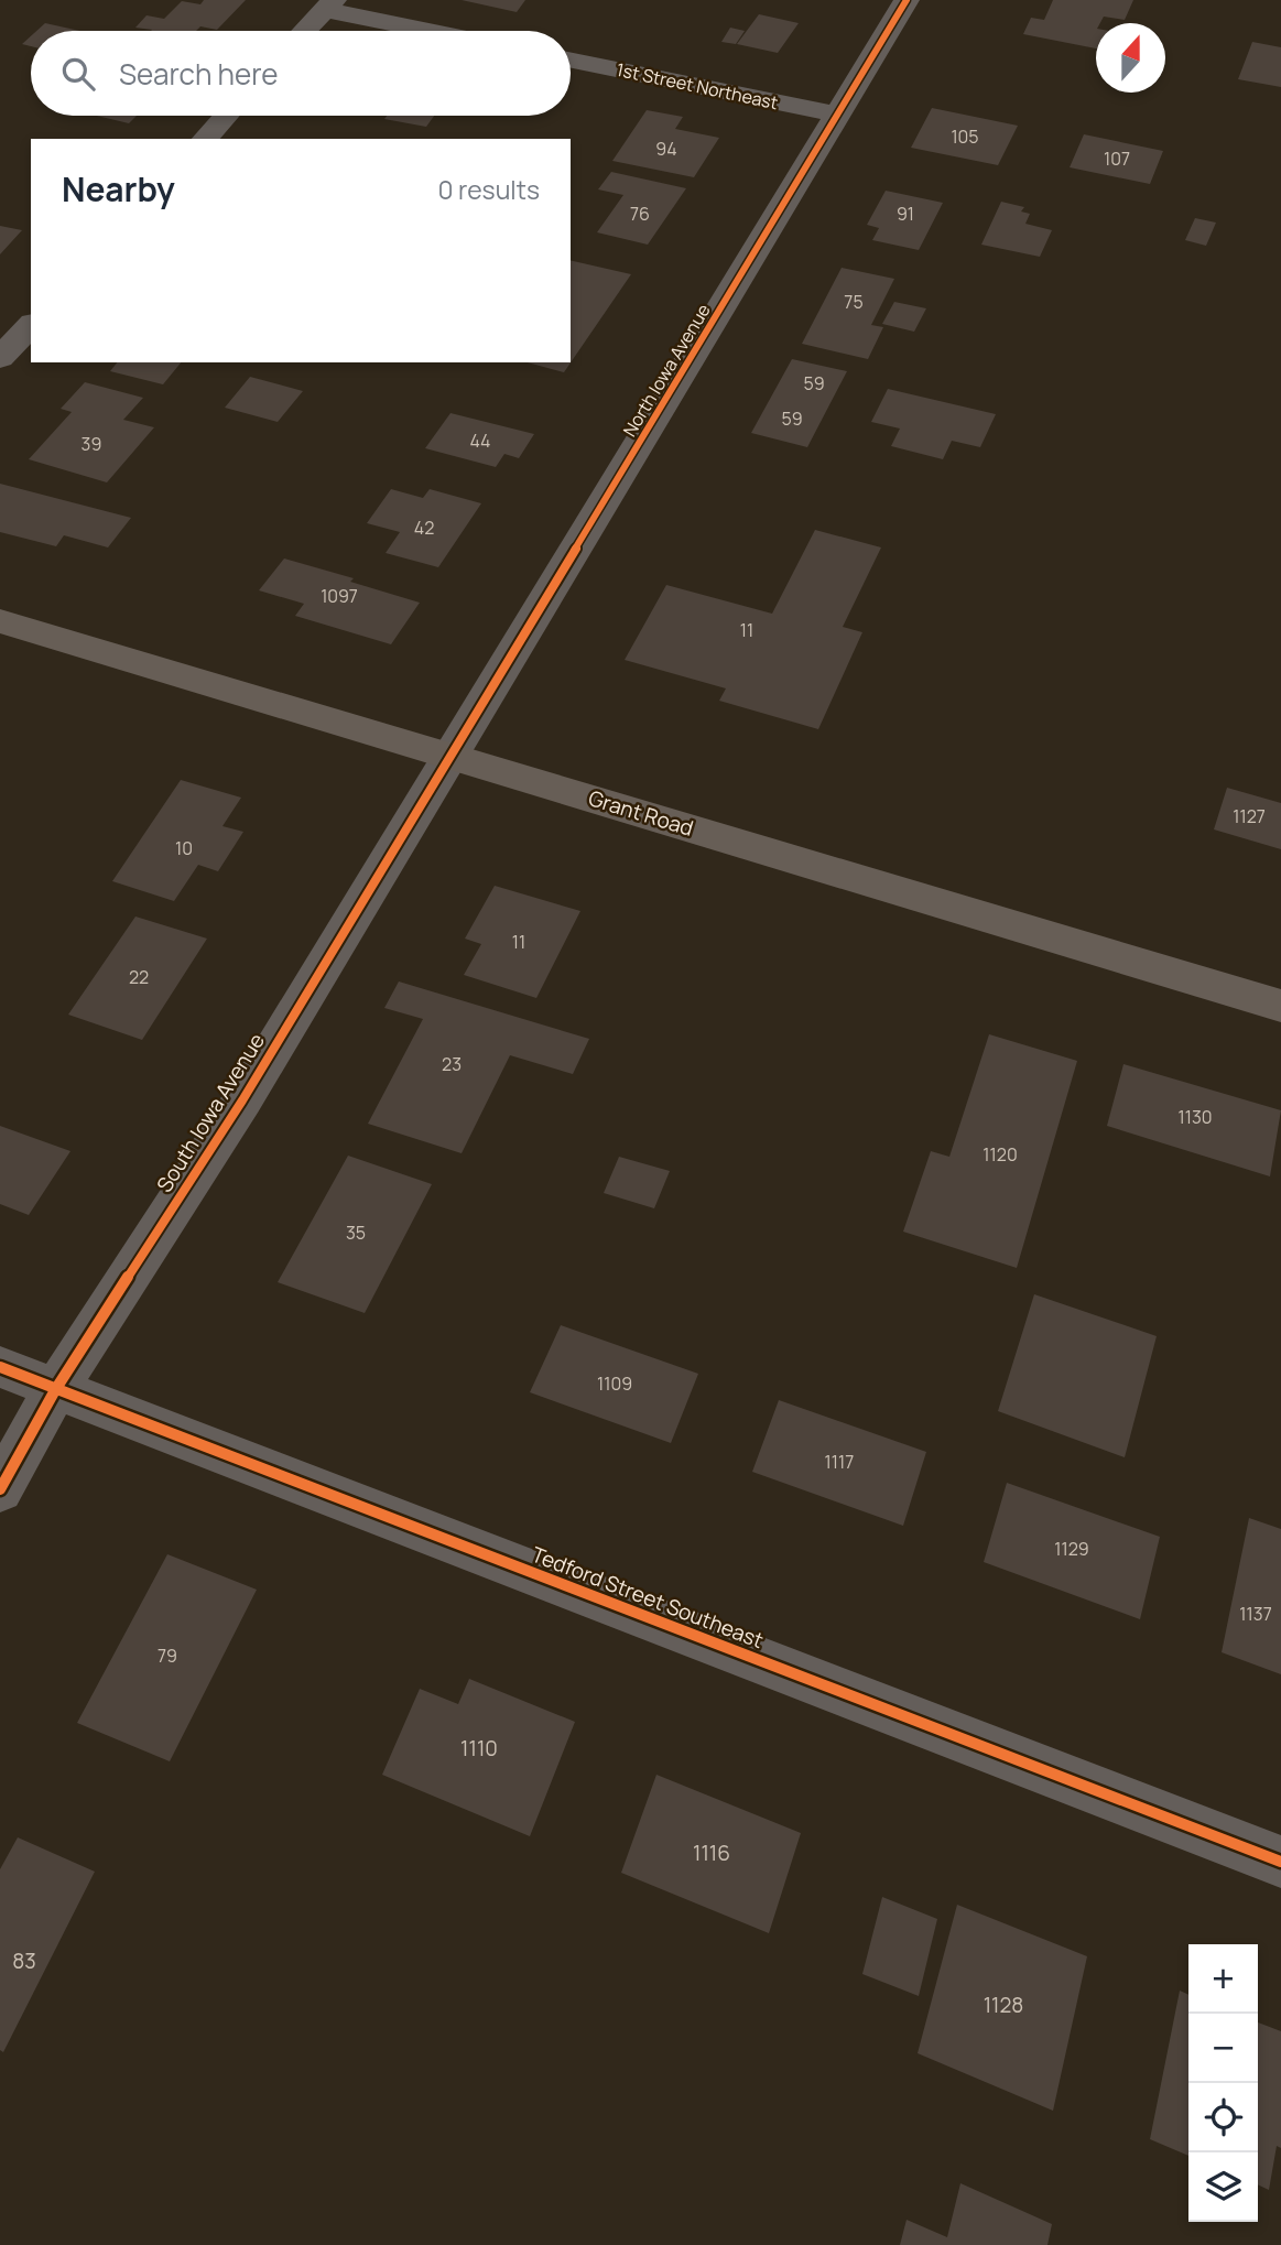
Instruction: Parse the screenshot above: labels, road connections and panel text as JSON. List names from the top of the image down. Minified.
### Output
{"streets":{"main road":["Grant Road"],"street":["1st Street Northeast","North Iowa Avenue","South Iowa Avenue","Tedford Street Southeast"]},"crossings":[["1st Street Northeast","North Iowa Avenue"],["North Iowa Avenue","Grant Road"],["North Iowa Avenue","South Iowa Avenue"],["Grant Road","South Iowa Avenue"],["South Iowa Avenue","Tedford Street Southeast"]],"house_numbers":["105","94","107","76","91","75","59","59","44","39","42","1097","11","1127","10","11","22","23","1130","1120","35","1109","1117","1129","1137","79","1110","1116","83","1128"],"north":"top","page":{"search":"Search here","heading":["Nearby","0 results"],"map_buttons":["+","−"]}}
